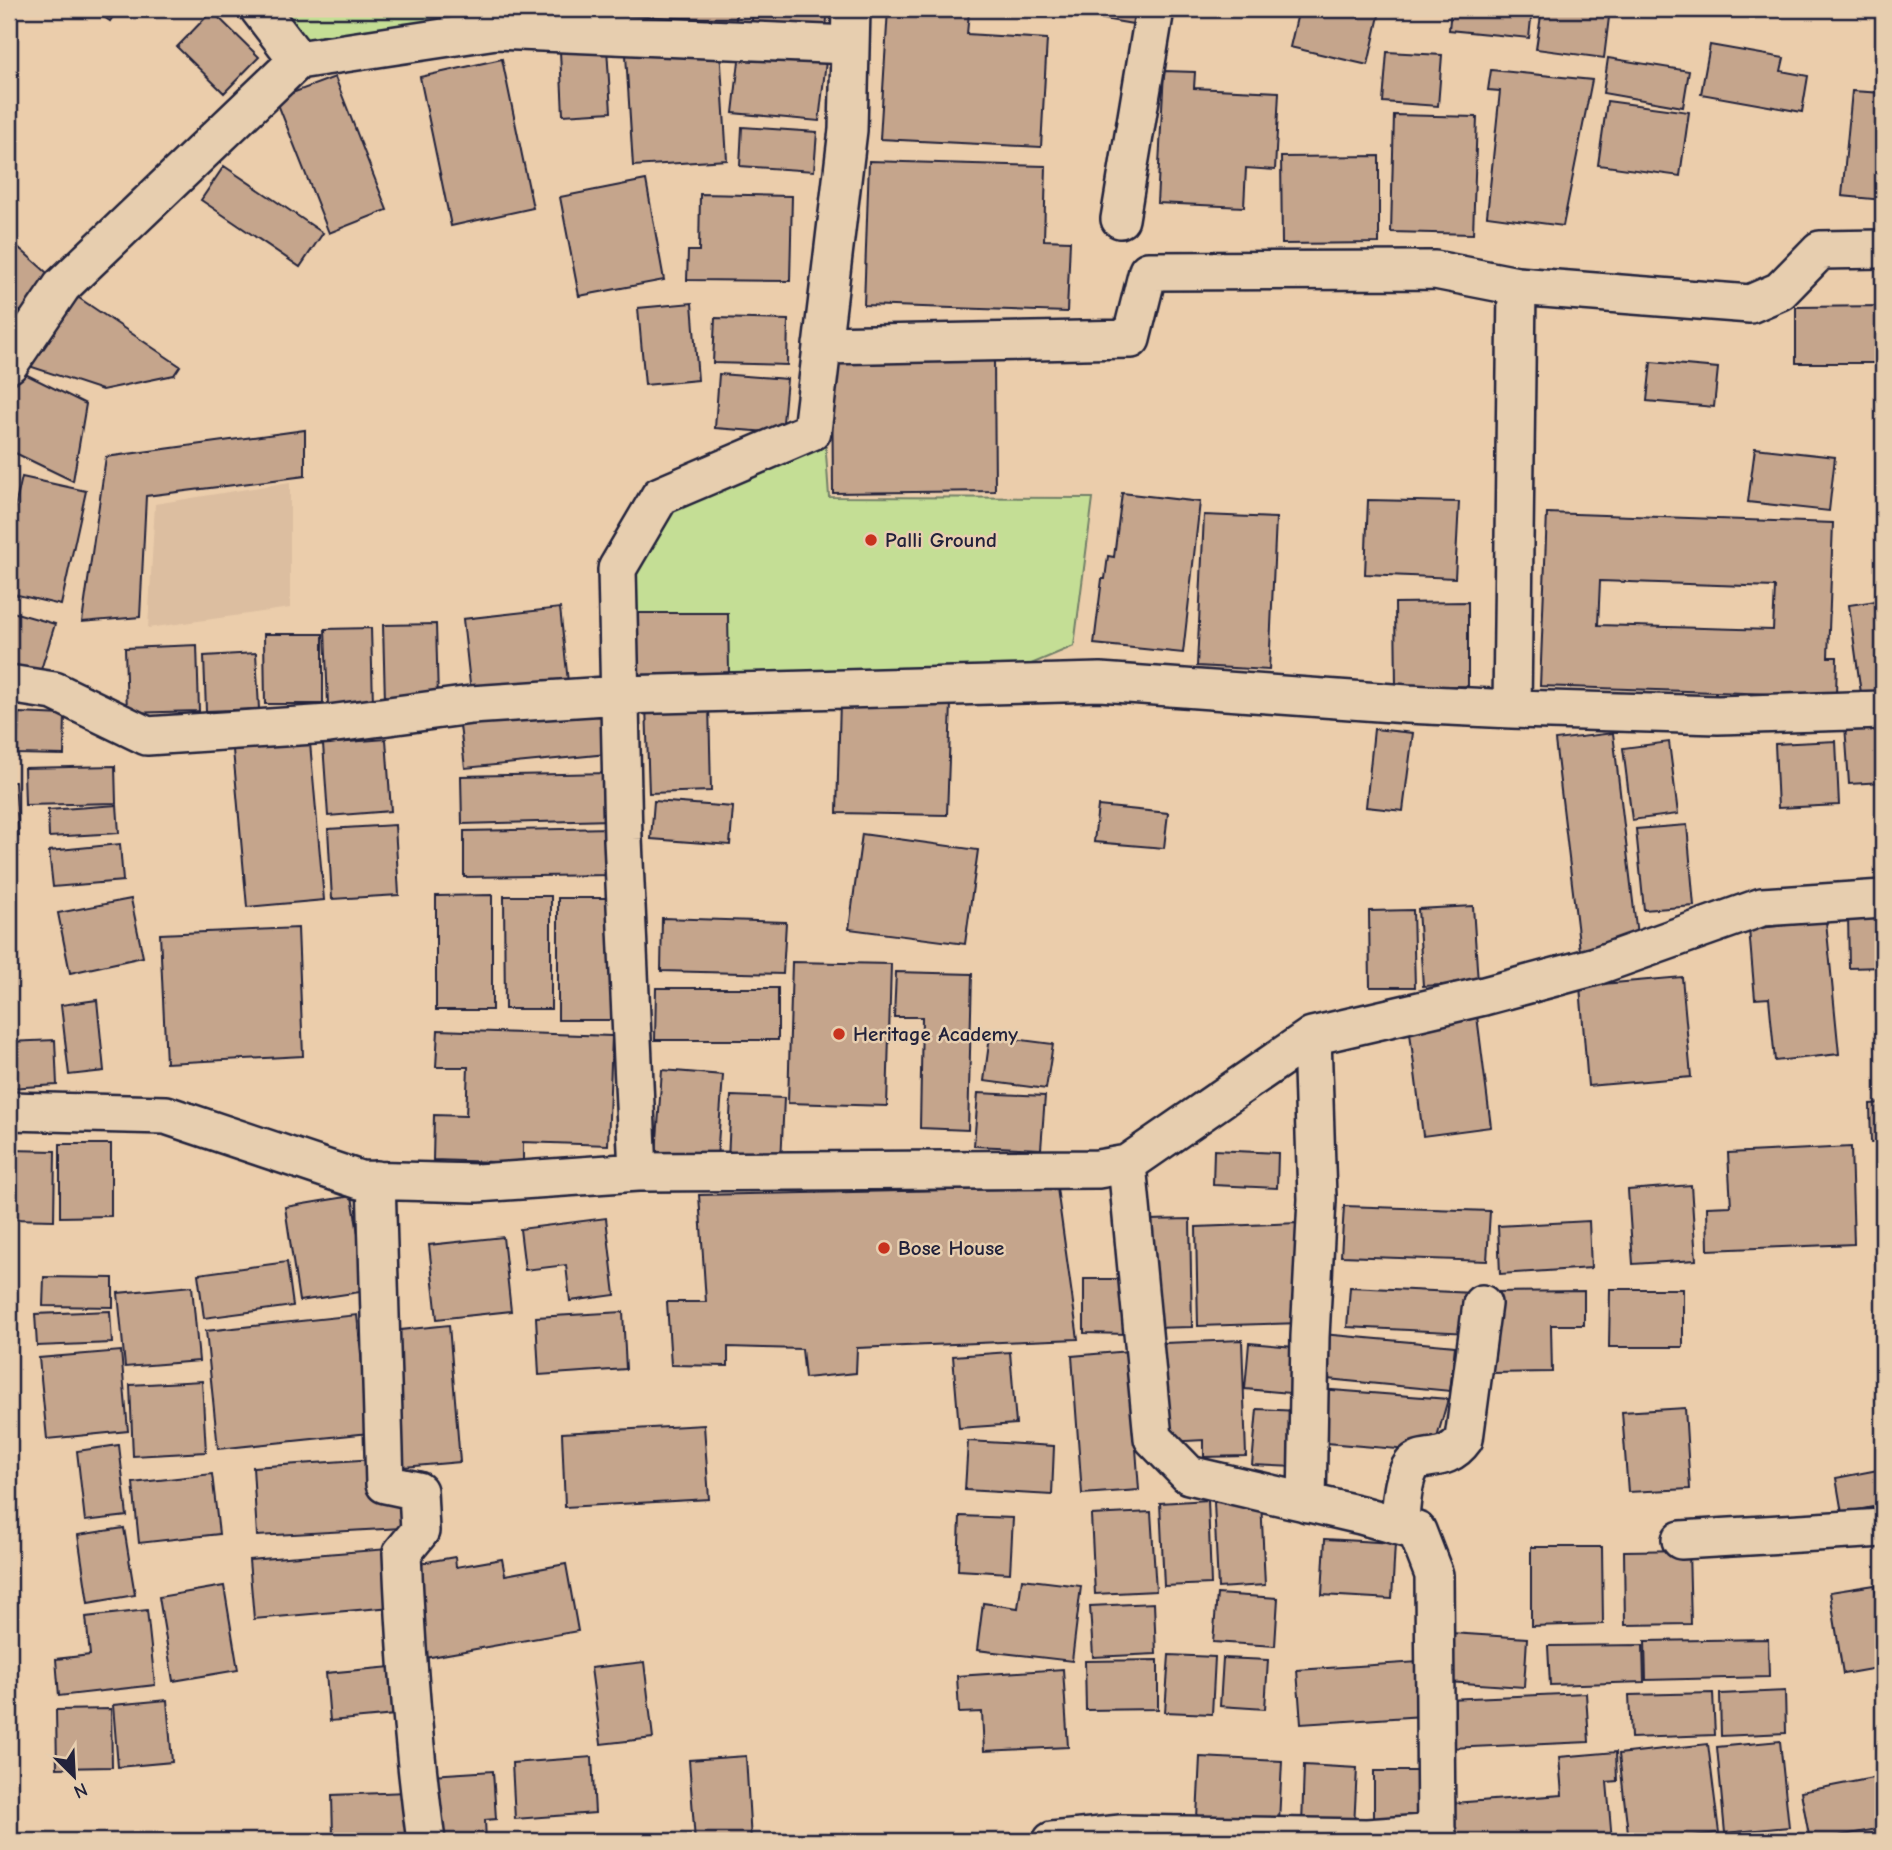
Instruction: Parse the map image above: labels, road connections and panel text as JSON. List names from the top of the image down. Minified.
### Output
{"places":["Palli Ground","Heritage Academy","Bose House"],"north":"bottom right"}
